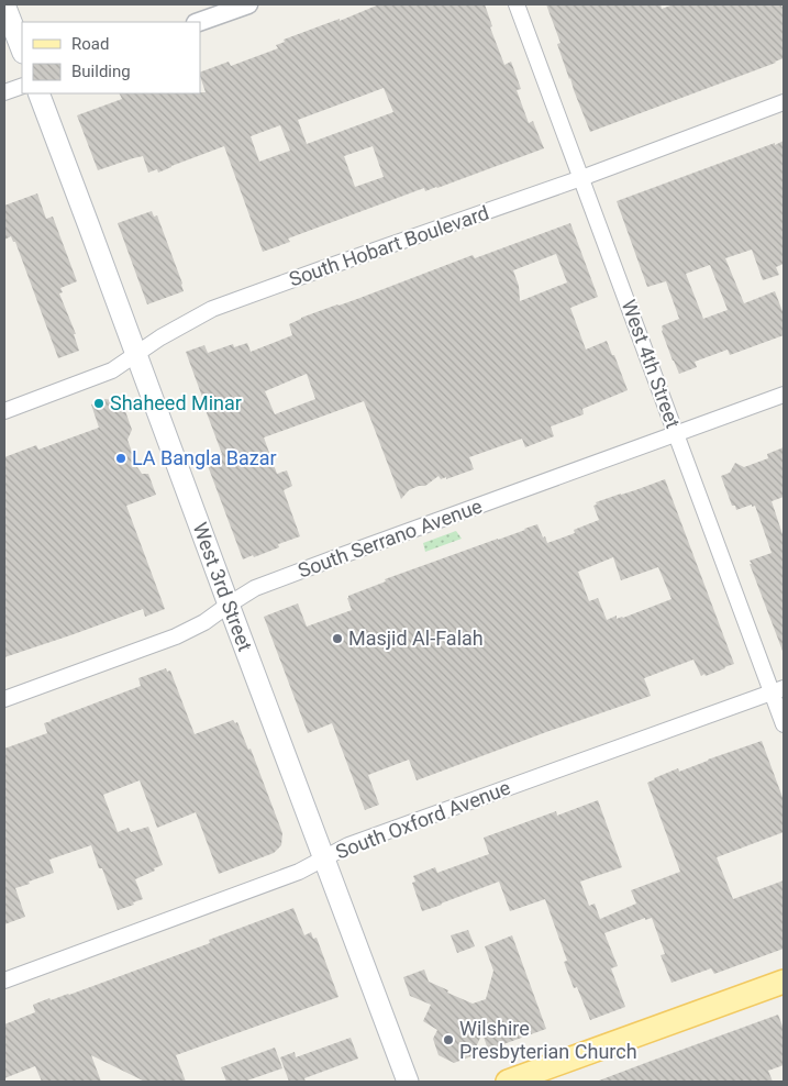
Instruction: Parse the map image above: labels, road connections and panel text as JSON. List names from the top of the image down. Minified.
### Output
{"streets":{"main road":["West 3rd Street"],"street":["South Hobart Boulevard","West 4th Street","South Serrano Avenue","South Oxford Avenue"]},"crossings":[["South Hobart Boulevard","West 4th Street"],["South Hobart Boulevard","West 3rd Street"],["West 4th Street","South Serrano Avenue"],["West 4th Street","South Oxford Avenue"],["South Serrano Avenue","West 3rd Street"],["West 3rd Street","South Oxford Avenue"]],"places":["Shaheed Minar","LA Bangla Bazar","Masjid Al-Falah","Wilshire Presbyterian Church"],"legend":["Road","Building"]}
